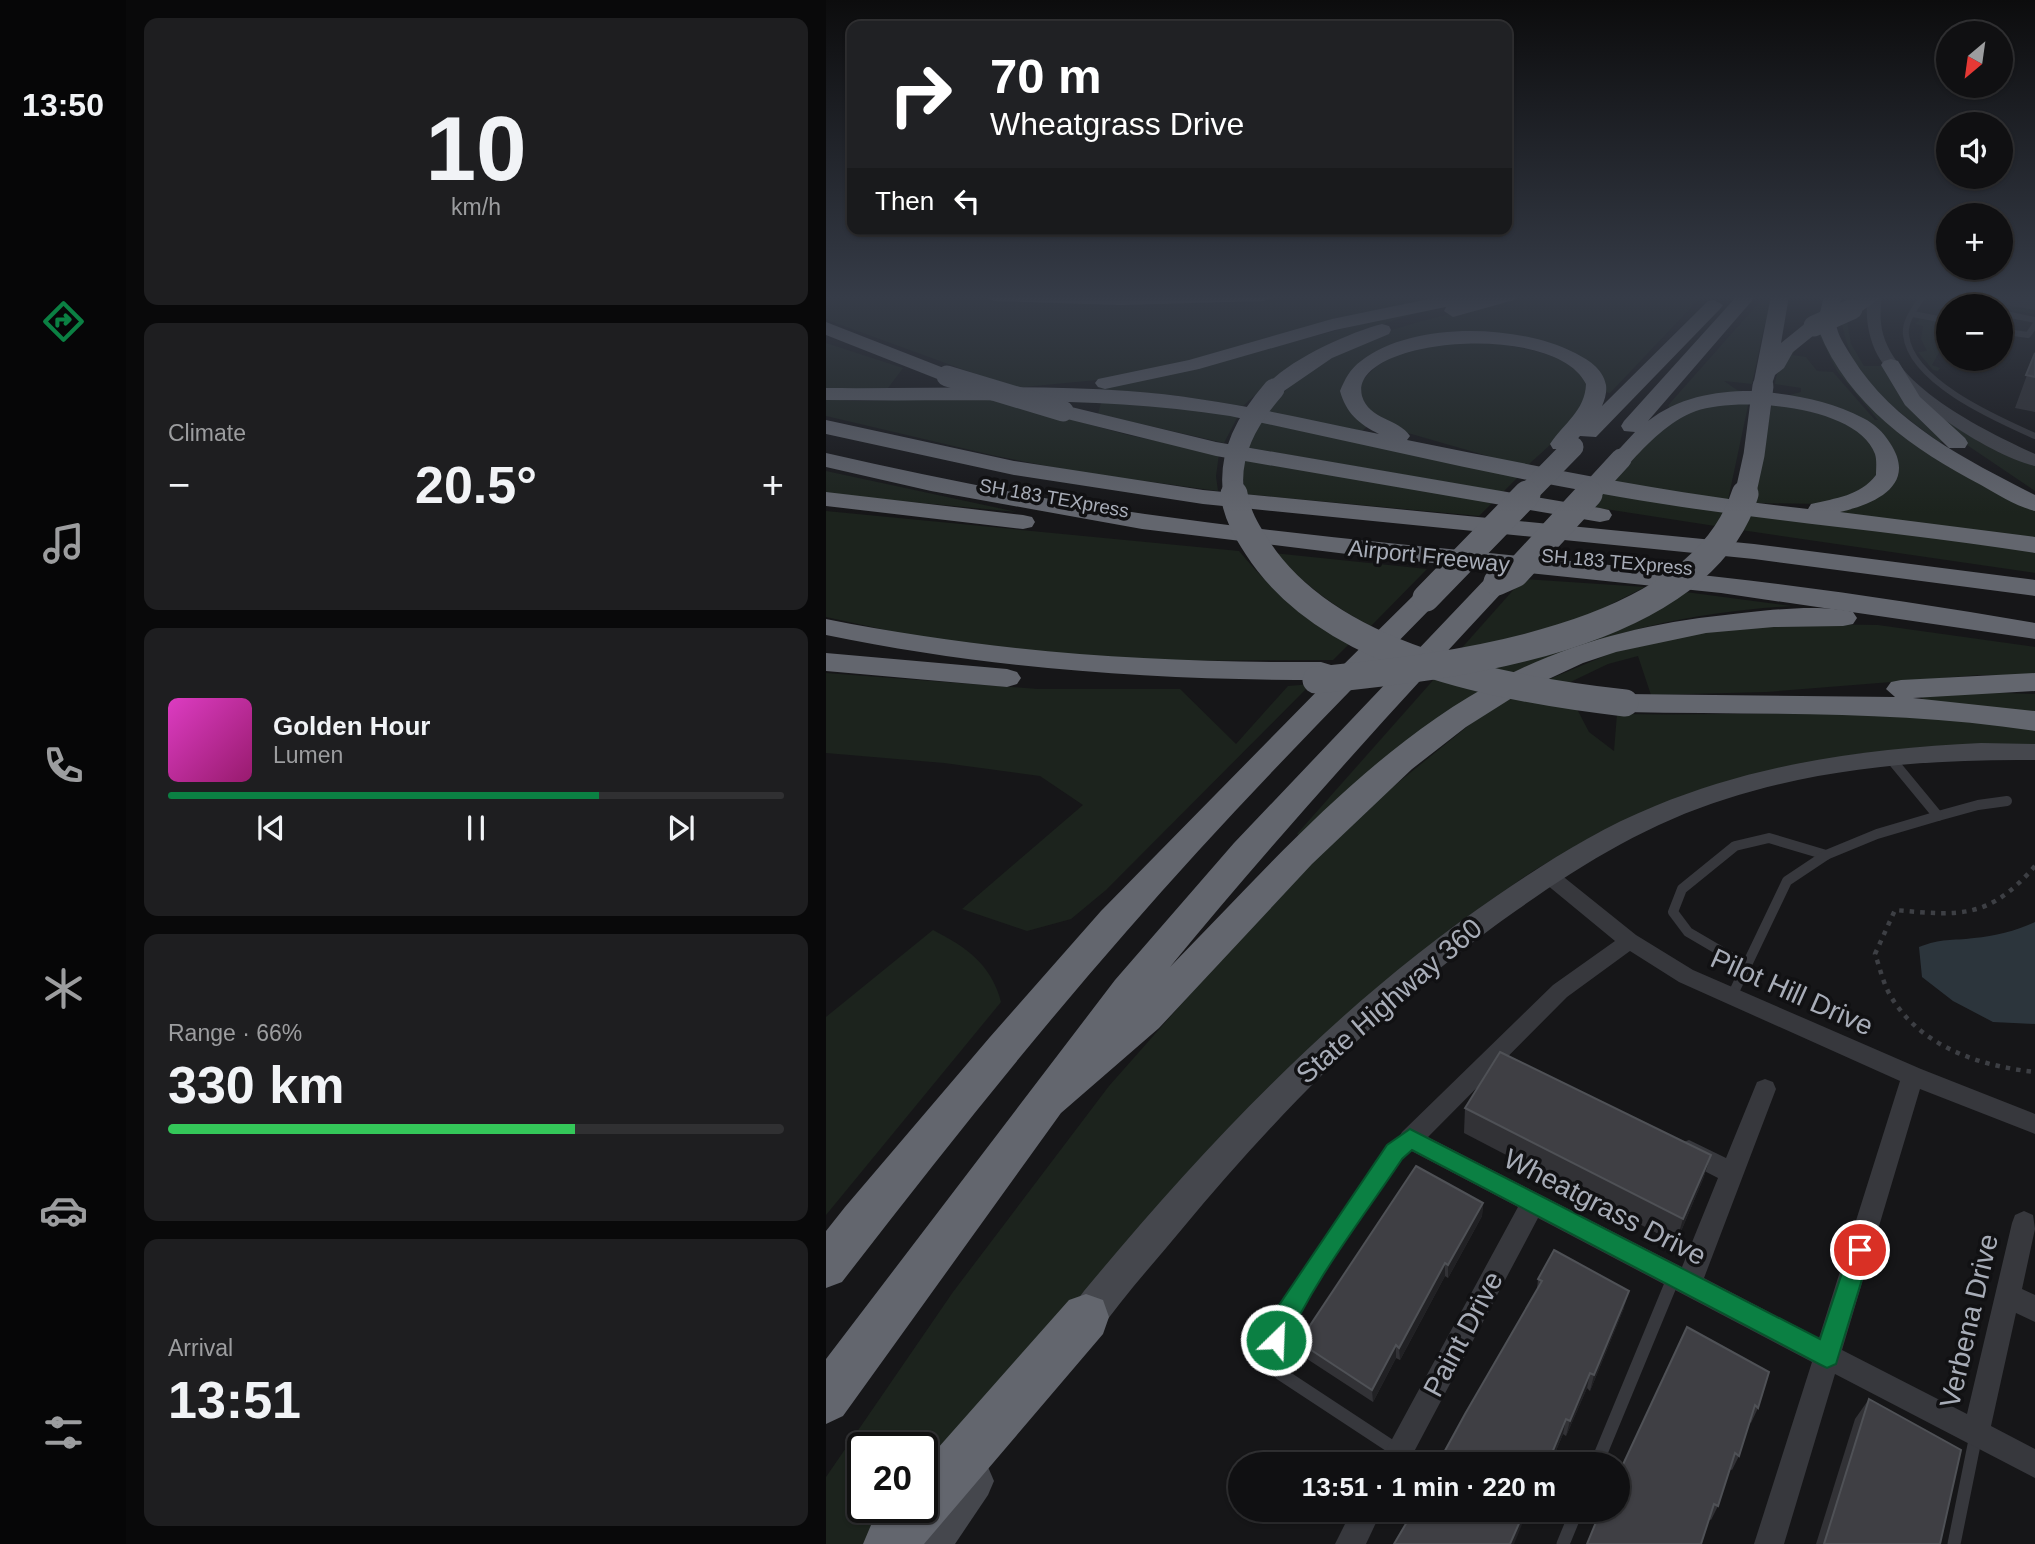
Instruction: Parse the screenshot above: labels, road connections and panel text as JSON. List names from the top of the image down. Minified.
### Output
{"streets":{"highway":["SH 183 TEXpress","Airport Freeway"],"main road":["State Highway 360"],"street":["Pilot Hill Drive","Wheatgrass Drive","Verbena Drive","Paint Drive"]},"crossings":[["Pilot Hill Drive","State Highway 360"],["Wheatgrass Drive","Verbena Drive"],["Wheatgrass Drive","Paint Drive"]],"north":"bottom left","page":{"tabs":"13:50","tile":[["10","km/h"],"Climate",["Range · 66%","330 km"],["Arrival","13:51"]],"map_buttons":["+","−"],"turn":["70 m","Wheatgrass Drive"],"then":"Then","heat":["−","20.5°","+"],"song":["Golden Hour","Lumen"],"limit":"20","trip":"13:51 · 1 min · 220 m"}}
